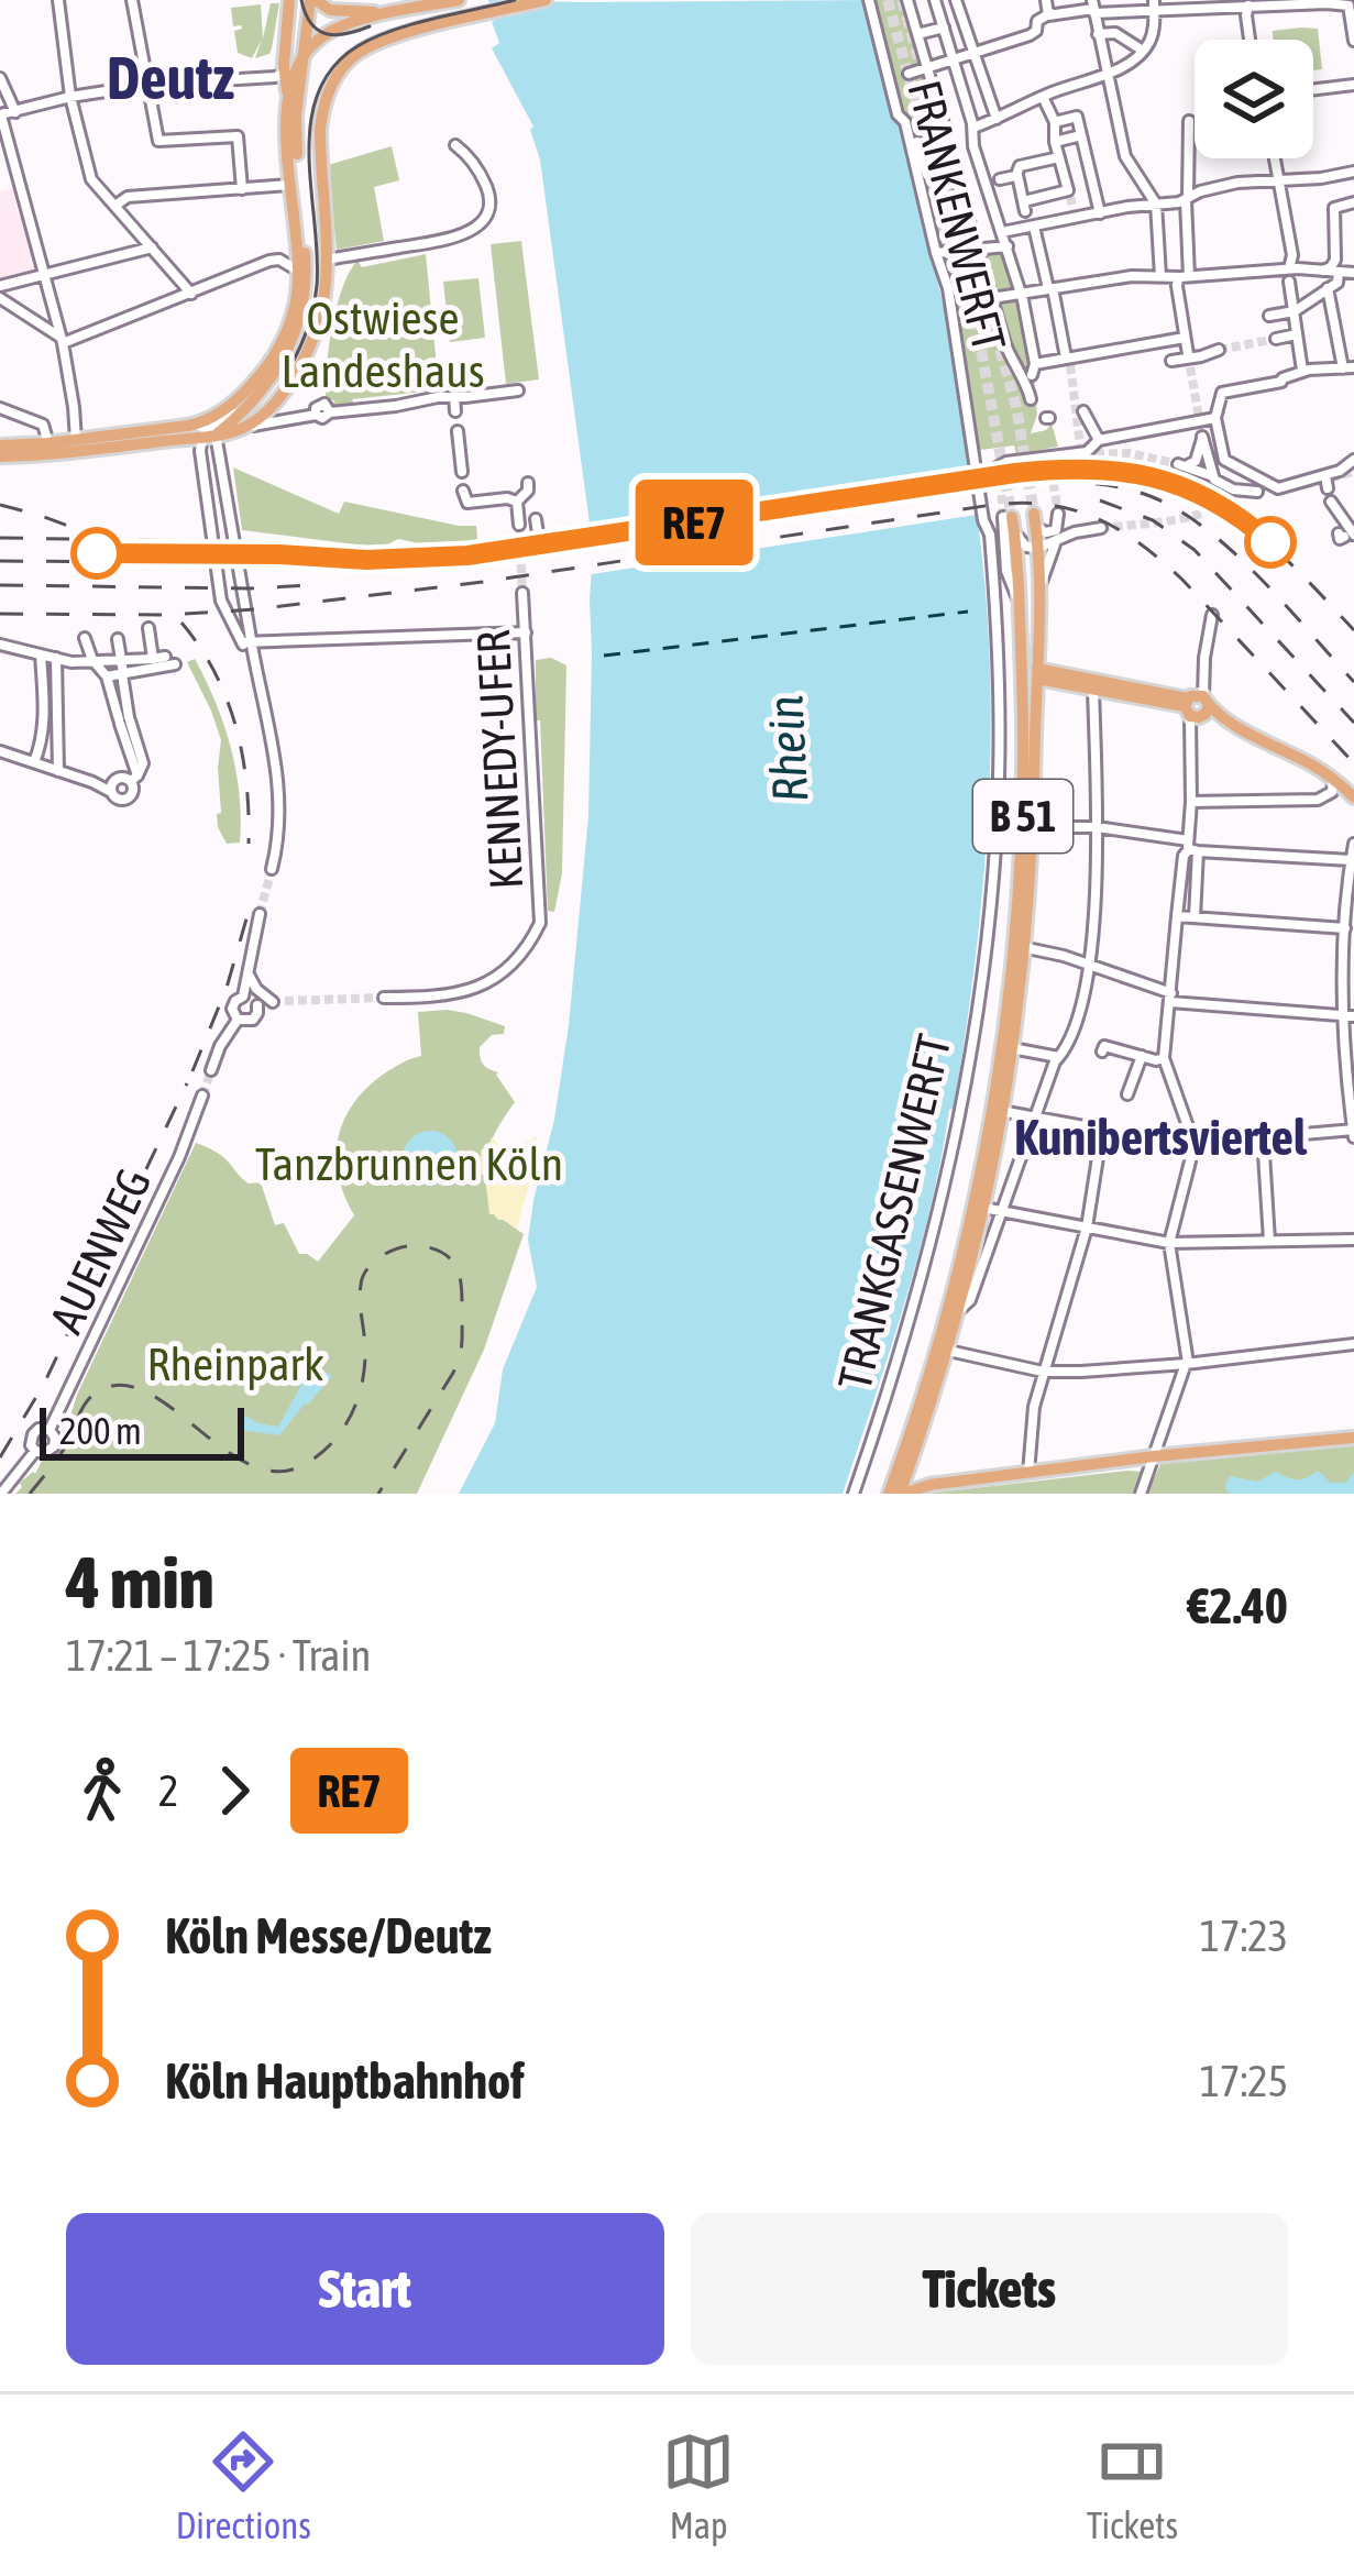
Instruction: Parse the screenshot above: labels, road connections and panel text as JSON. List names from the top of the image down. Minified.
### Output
{"streets":{"main road":["B 51"],"street":["FRANKENWERFT","KENNEDY-UFER","TRANKGASSENWERFT","AUENWEG"]},"crossings":[["FRANKENWERFT","TRANKGASSENWERFT"]],"districts":["Deutz","Kunibertsviertel"],"water":["Rhein"],"parks":["Ostwiese Landeshaus","Tanzbrunnen Köln","Rheinpark"],"scale_bar":"200 m","page":{"on_map":"RE7","scale":"200 m","heading":["4 min","17:21 – 17:25 · Train","€2.40"],"legs":["2","RE7"],"list":[{"name":"Köln Messe/Deutz","value":"17:23"},{"name":"Köln Hauptbahnhof","value":"17:25"}],"buttons":["Start","Tickets"],"tabs":["Directions","Map","Tickets"]}}
